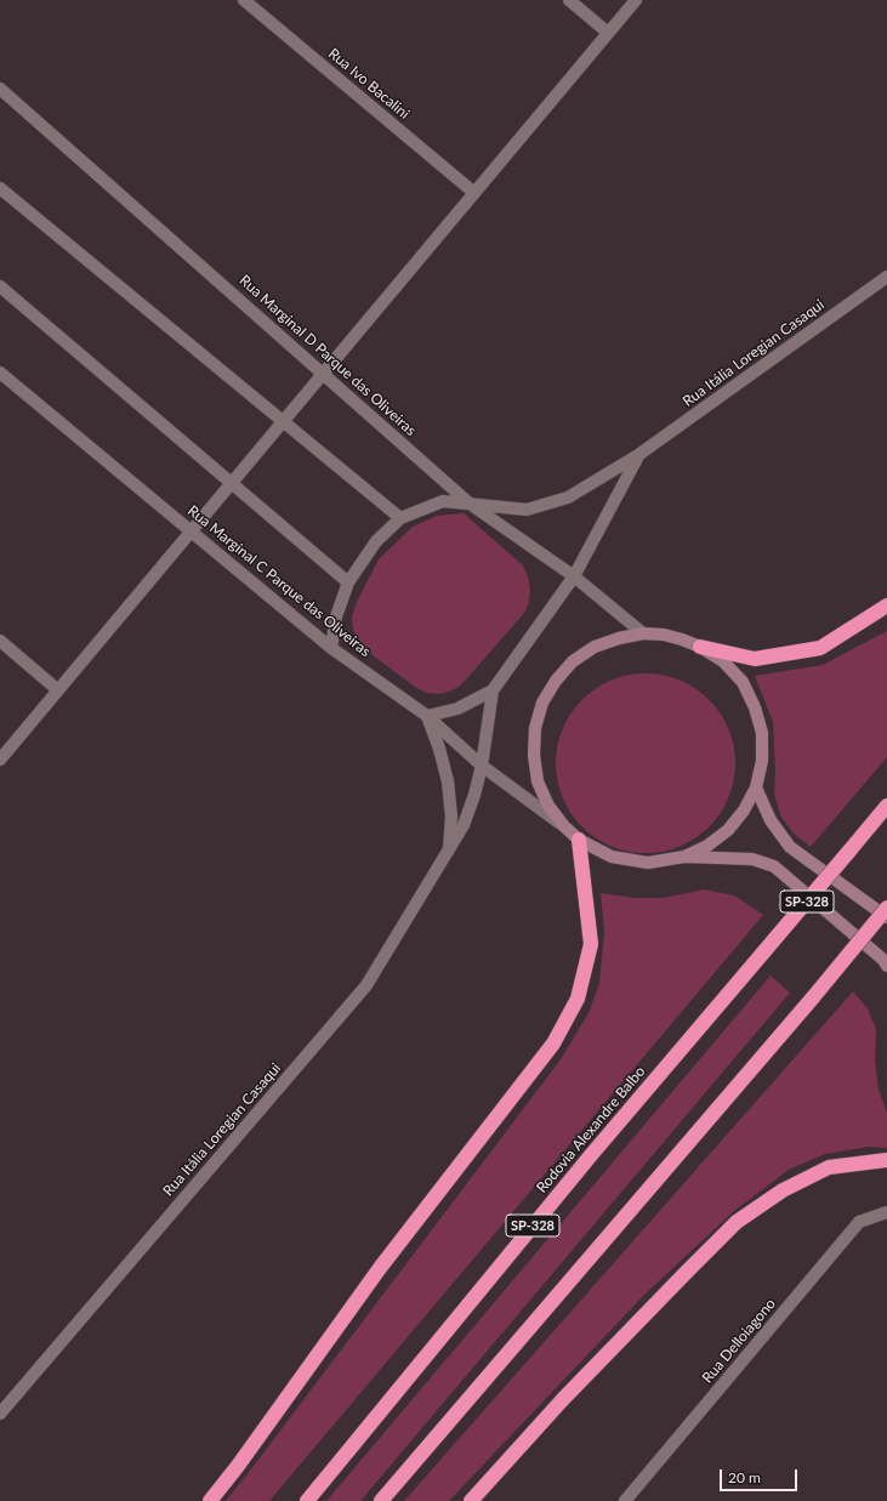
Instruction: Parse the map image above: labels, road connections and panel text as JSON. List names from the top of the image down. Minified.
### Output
{"streets":{"highway":["SP-328","Rodovia Alexandre Balbo"],"street":["Rua Ivo Bacalini","Rua Itália Loregian Casaqui","Rua Marginal D Parque das Oliveiras","Rua Marginal C Parque das Oliveiras","Rua Delloiagono"]},"crossings":[["Rua Itália Loregian Casaqui","Rua Marginal D Parque das Oliveiras"],["Rua Itália Loregian Casaqui","Rua Marginal C Parque das Oliveiras"]],"scale_bar":"20 m"}
